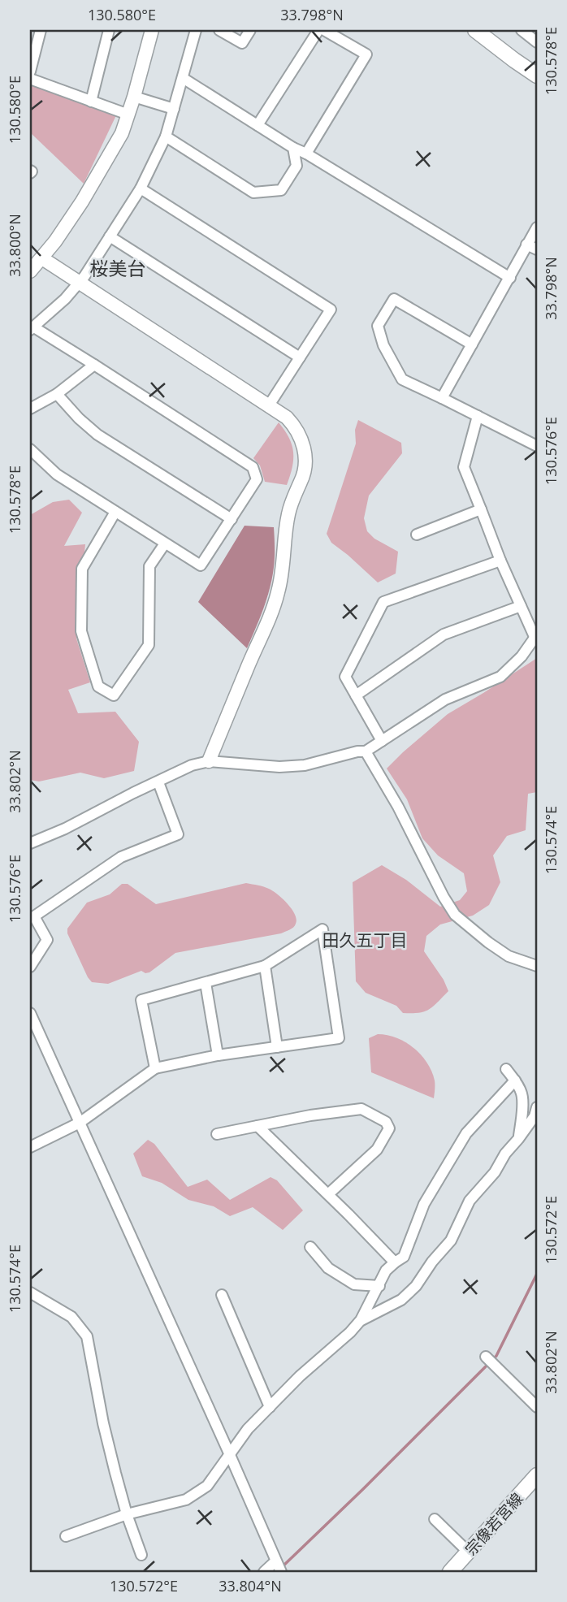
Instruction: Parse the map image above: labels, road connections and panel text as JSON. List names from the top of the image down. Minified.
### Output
{"streets":{"main road":["宗像若宮線"]},"districts":["桜美台","田久五丁目"],"coordinates":["130.580°E","33.798°N","130.578°E","33.800°N","130.576°E","33.802°N","130.574°E","130.572°E","33.804°N"]}
